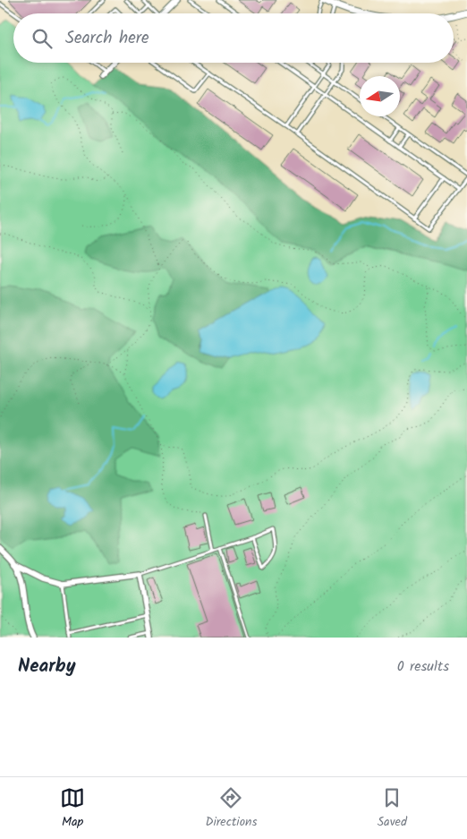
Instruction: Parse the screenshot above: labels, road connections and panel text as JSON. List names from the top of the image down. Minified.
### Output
{"north":"left","page":{"search":"Search here","heading":["Nearby","0 results"],"nav":["Map","Directions","Saved"]}}
